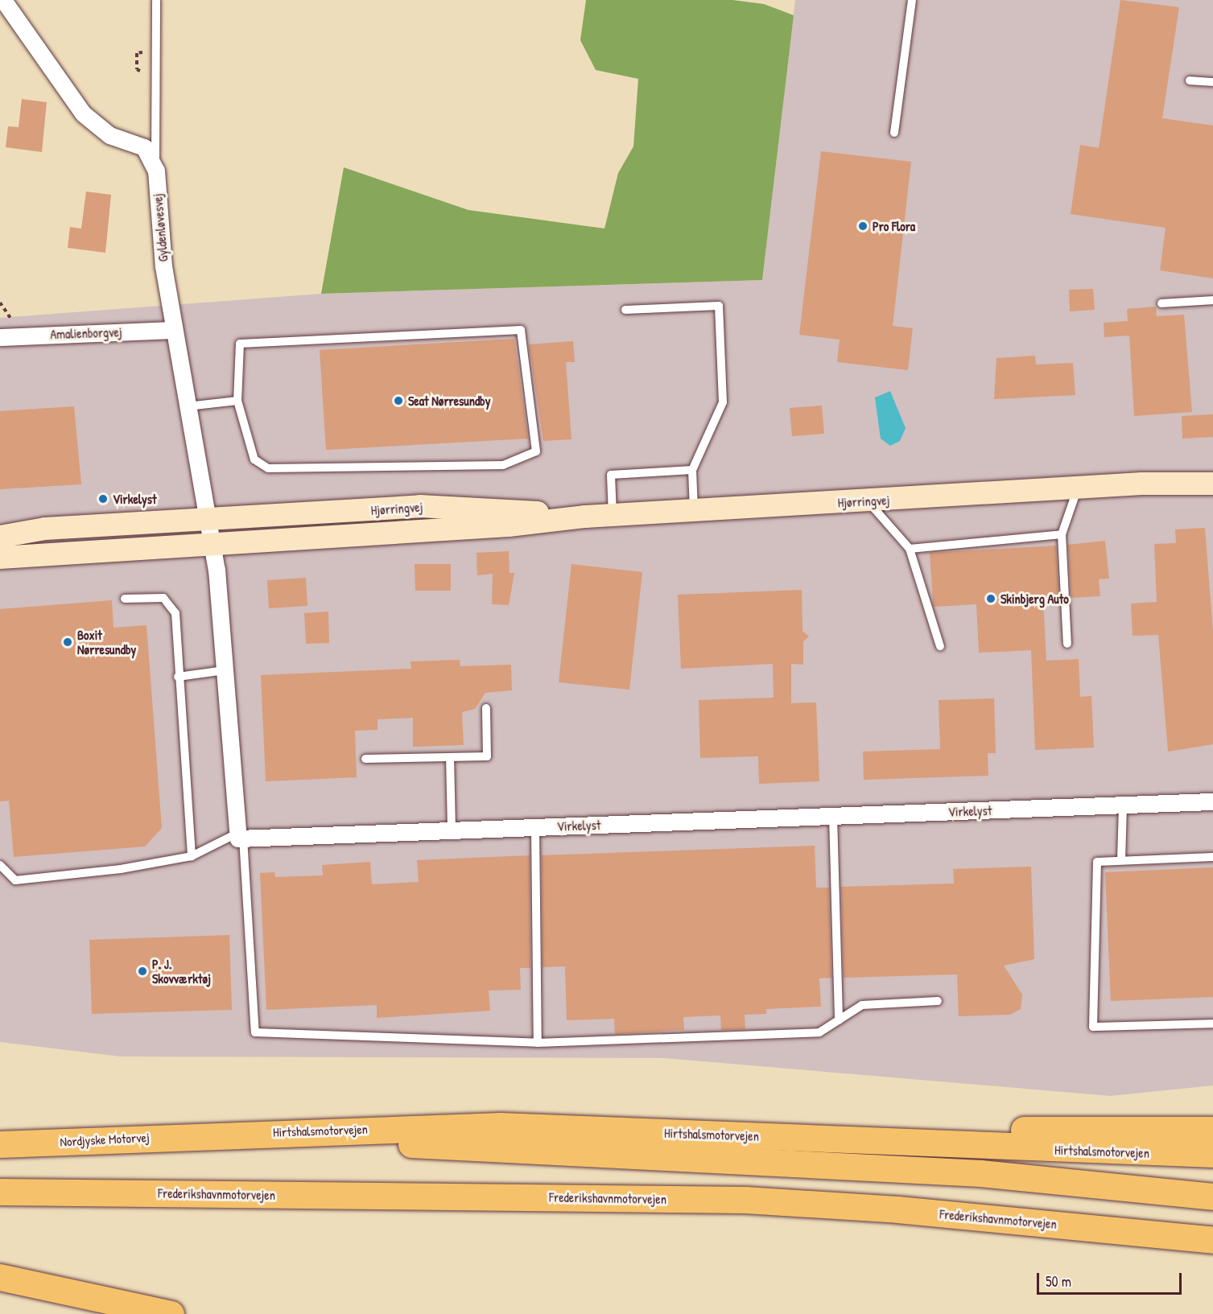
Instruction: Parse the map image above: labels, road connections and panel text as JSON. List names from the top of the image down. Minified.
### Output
{"streets":{"highway":["Hirtshalsmotorvejen","Nordjyske Motorvej","Frederikshavnmotorvejen"],"main road":["Hjørringvej"],"street":["Gyldenløvesvej","Amalienborgvej","Virkelyst"]},"crossings":[["Gyldenløvesvej","Amalienborgvej"],["Gyldenløvesvej","Hjørringvej"],["Hirtshalsmotorvejen","Nordjyske Motorvej"]],"places":["Pro Flora","Seat Nørresundby","Virkelyst","Skinbjerg Auto","Boxit Nørresundby","P. J. Skovværktøj"],"scale_bar":"50 m"}
